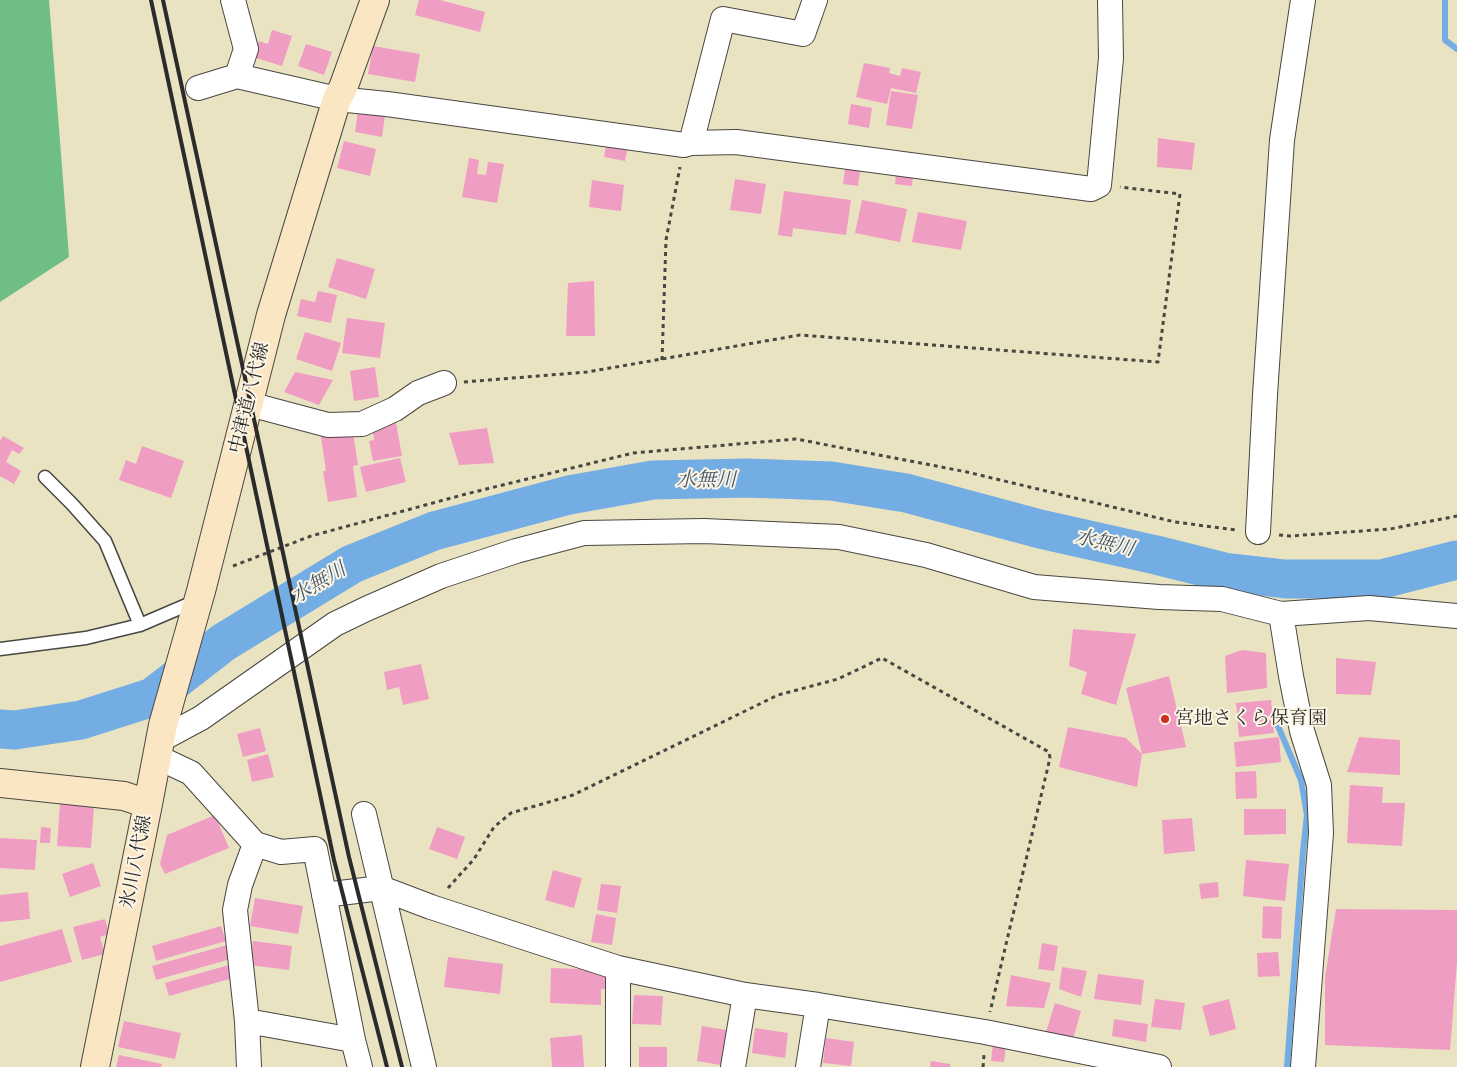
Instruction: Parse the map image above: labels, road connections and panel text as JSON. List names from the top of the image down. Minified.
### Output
{"streets":{"main road":["中津道八代線","氷川八代線"]},"crossings":[["中津道八代線","氷川八代線"]],"water":["水無川"],"places":["宮地さくら保育園"]}
